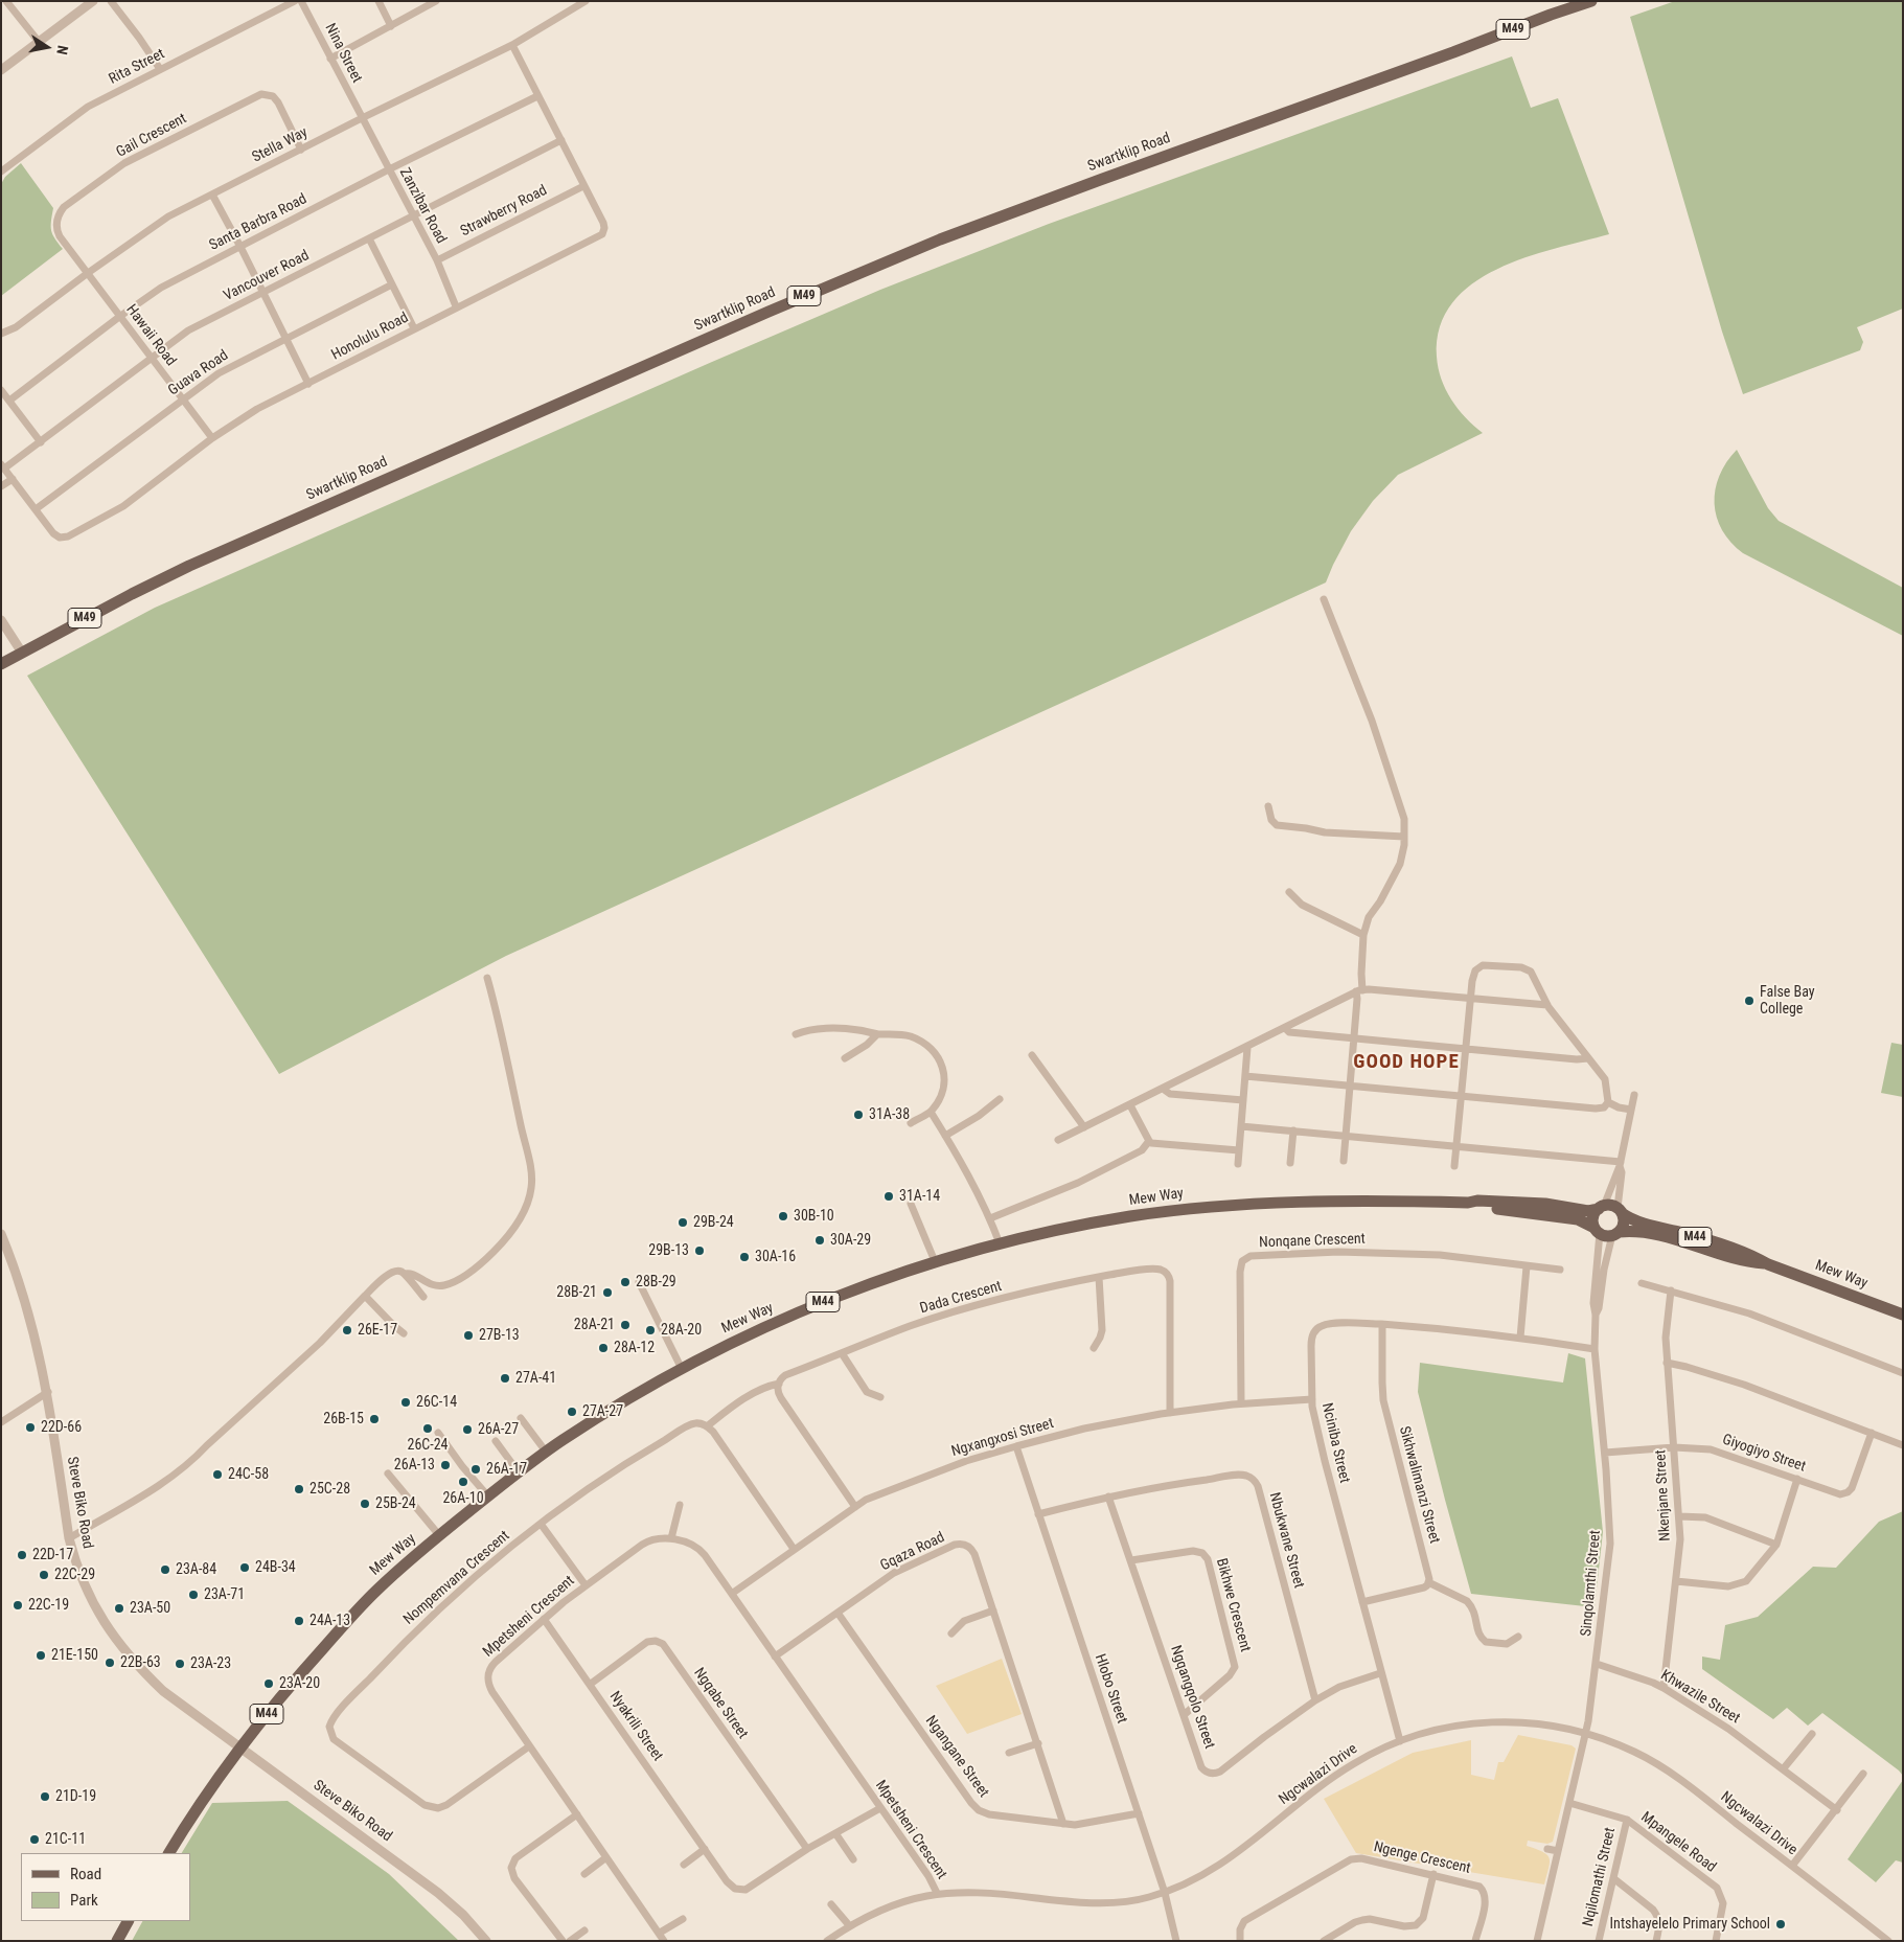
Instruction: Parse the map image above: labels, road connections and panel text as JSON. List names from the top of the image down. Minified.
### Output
{"streets":{"main road":["M49","Swartklip Road","Mew Way","M44"],"street":["Nina Street","Rita Street","Gail Crescent","Stella Way","Zanzibar Road","Strawberry Road","Santa Barbra Road","Vancouver Road","Hawaii Road","Honolulu Road","Guava Road","Nonqane Crescent","Dada Crescent","Ngxangxosi Street","Nciniba Street","Giyogiyo Street","Sikhwalimanzi Street","Nkenjane Street","Steve Biko Road","Nbukwane Street","Gqaza Road","Nompemvana Crescent","Sinqolamthi Street","Bikhwe Crescent","Mpetsheni Crescent","Hlobo Street","Ngqangqolo Street","Khwazile Street","Ngqabe Street","Nyakrili Street","Ngangane Street","Ngcwalazi Drive","Mpangele Road","Ngenge Crescent","Nqilomathi Street"]},"crossings":[["Nina Street","Stella Way"],["Nina Street","Zanzibar Road"],["Gail Crescent","Stella Way"],["Gail Crescent","Hawaii Road"],["Stella Way","Zanzibar Road"],["Stella Way","Hawaii Road"],["Stella Way","Honolulu Road"],["Zanzibar Road","Strawberry Road"],["Zanzibar Road","Santa Barbra Road"],["Zanzibar Road","Vancouver Road"],["Zanzibar Road","Honolulu Road"],["Strawberry Road","Honolulu Road"],["Santa Barbra Road","Hawaii Road"],["Santa Barbra Road","Honolulu Road"],["Vancouver Road","Hawaii Road"],["Vancouver Road","Honolulu Road"],["Hawaii Road","Honolulu Road"],["Hawaii Road","Guava Road"],["Honolulu Road","Guava Road"],["Mew Way","Steve Biko Road"],["Mew Way","Sinqolamthi Street"],["Nonqane Crescent","Ngxangxosi Street"],["Dada Crescent","Ngxangxosi Street"],["Dada Crescent","Nompemvana Crescent"],["Ngxangxosi Street","Nciniba Street"],["Ngxangxosi Street","Mpetsheni Crescent"],["Ngxangxosi Street","Hlobo Street"],["Nciniba Street","Sikhwalimanzi Street"],["Nciniba Street","Sinqolamthi Street"],["Nciniba Street","Ngqangqolo Street"],["Nciniba Street","Ngcwalazi Drive"],["Giyogiyo Street","Nkenjane Street"],["Giyogiyo Street","Sinqolamthi Street"],["Nkenjane Street","Khwazile Street"],["Nbukwane Street","Hlobo Street"],["Nbukwane Street","Ngqangqolo Street"],["Gqaza Road","Mpetsheni Crescent"],["Gqaza Road","Ngangane Street"],["Nompemvana Crescent","Mpetsheni Crescent"],["Sinqolamthi Street","Khwazile Street"],["Sinqolamthi Street","Ngcwalazi Drive"],["Sinqolamthi Street","Mpangele Road"],["Bikhwe Crescent","Ngqangqolo Street"],["Mpetsheni Crescent","Nyakrili Street"],["Mpetsheni Crescent","Ngcwalazi Drive"],["Hlobo Street","Ngangane Street"],["Hlobo Street","Ngcwalazi Drive"],["Ngqabe Street","Nyakrili Street"],["Mpangele Road","Nqilomathi Street"]],"districts":["GOOD HOPE"],"places":["False Bay College","31A-38","31A-14","30B-10","29B-24","30A-29","29B-13","30A-16","28B-29","28B-21","28A-21","26E-17","28A-20","27B-13","28A-12","27A-41","26C-14","27A-27","26B-15","22D-66","26C-24","26A-27","26A-13","26A-17","24C-58","26A-10","25C-28","25B-24","22D-17","24B-34","23A-84","22C-29","23A-71","22C-19","23A-50","24A-13","21E-150","22B-63","23A-23","23A-20","21D-19","21C-11","Intshayelelo Primary School"],"legend":["Road","Park"],"north":"right"}
